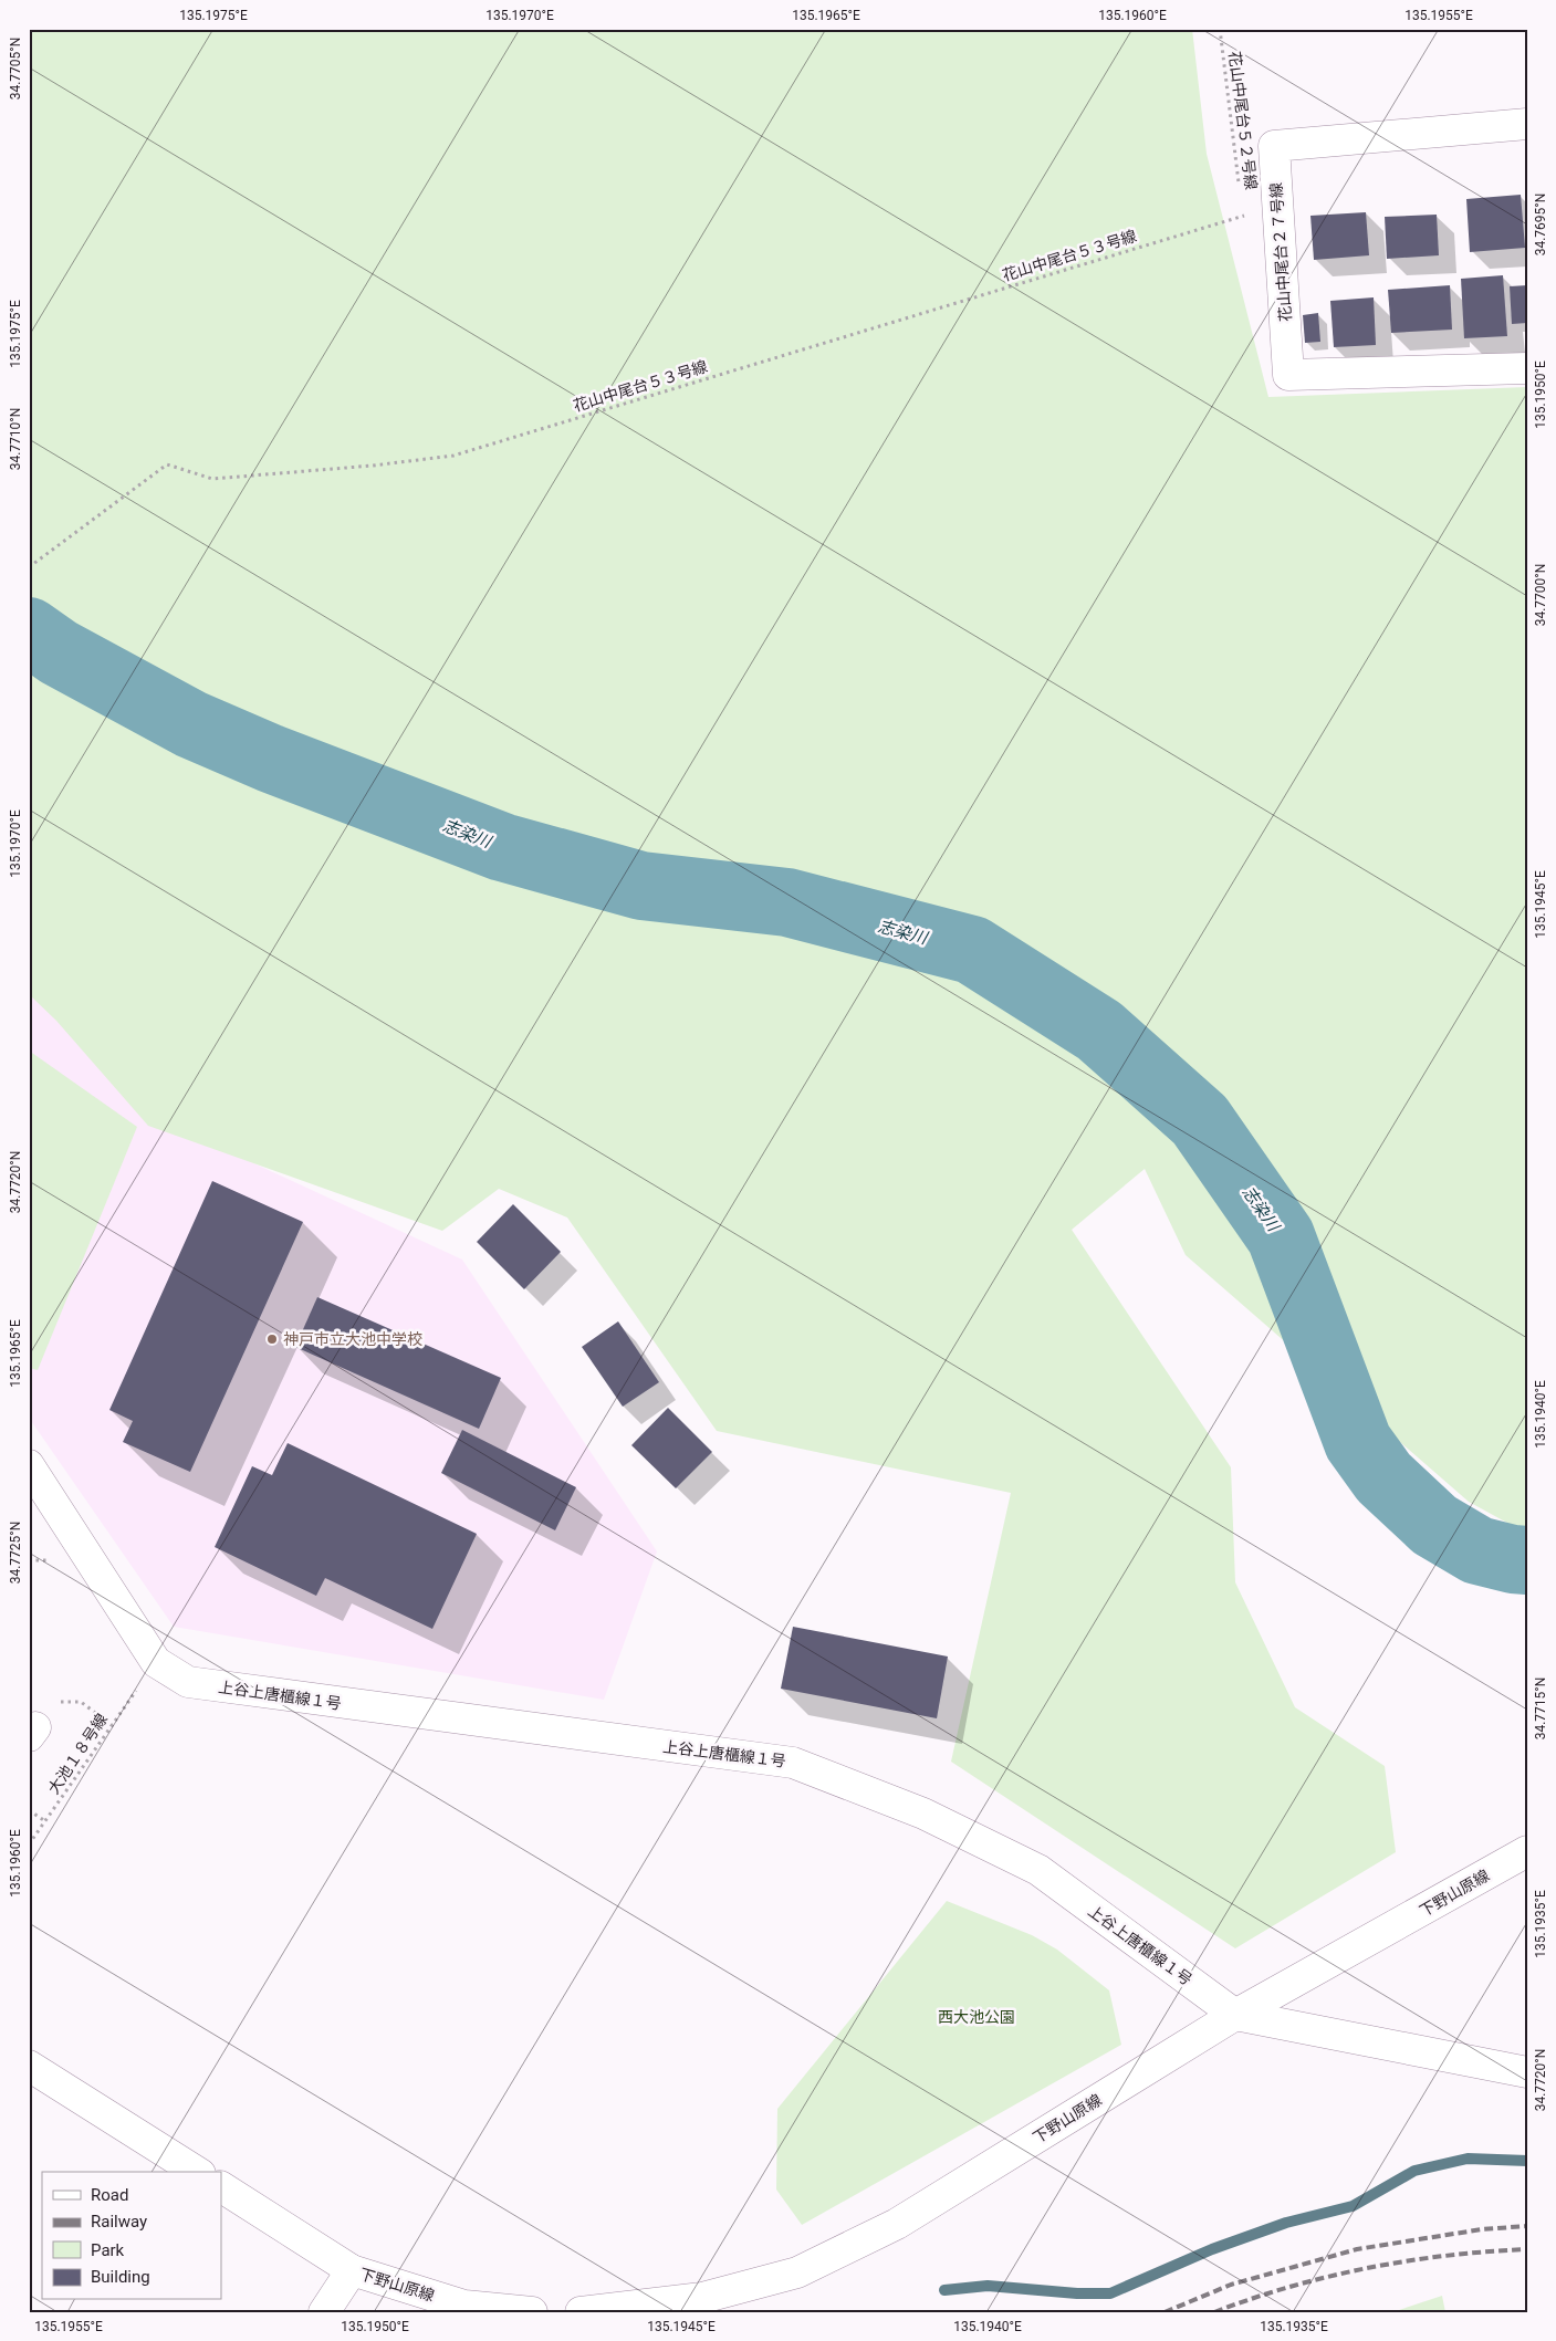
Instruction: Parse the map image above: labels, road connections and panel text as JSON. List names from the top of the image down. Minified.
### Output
{"streets":{"street":["花山中尾台２７号線","上谷上唐櫃線１号","下野山原線"],"path":["花山中尾台５２号線","花山中尾台５３号線","大池１８号線"]},"crossings":[["花山中尾台５２号線","花山中尾台５３号線"],["花山中尾台２７号線","花山中尾台５３号線"],["上谷上唐櫃線１号","下野山原線"]],"water":["志染川"],"parks":["西大池公園"],"places":["神戸市立大池中学校"],"legend":["Road","Railway","Park","Building"],"coordinates":["135.1975°E","135.1970°E","135.1965°E","135.1960°E","135.1955°E","34.7705°N","34.7695°N","135.1950°E","34.7710°N","34.7700°N","135.1945°E","34.7720°N","135.1940°E","34.7725°N","34.7715°N","135.1935°E"]}
